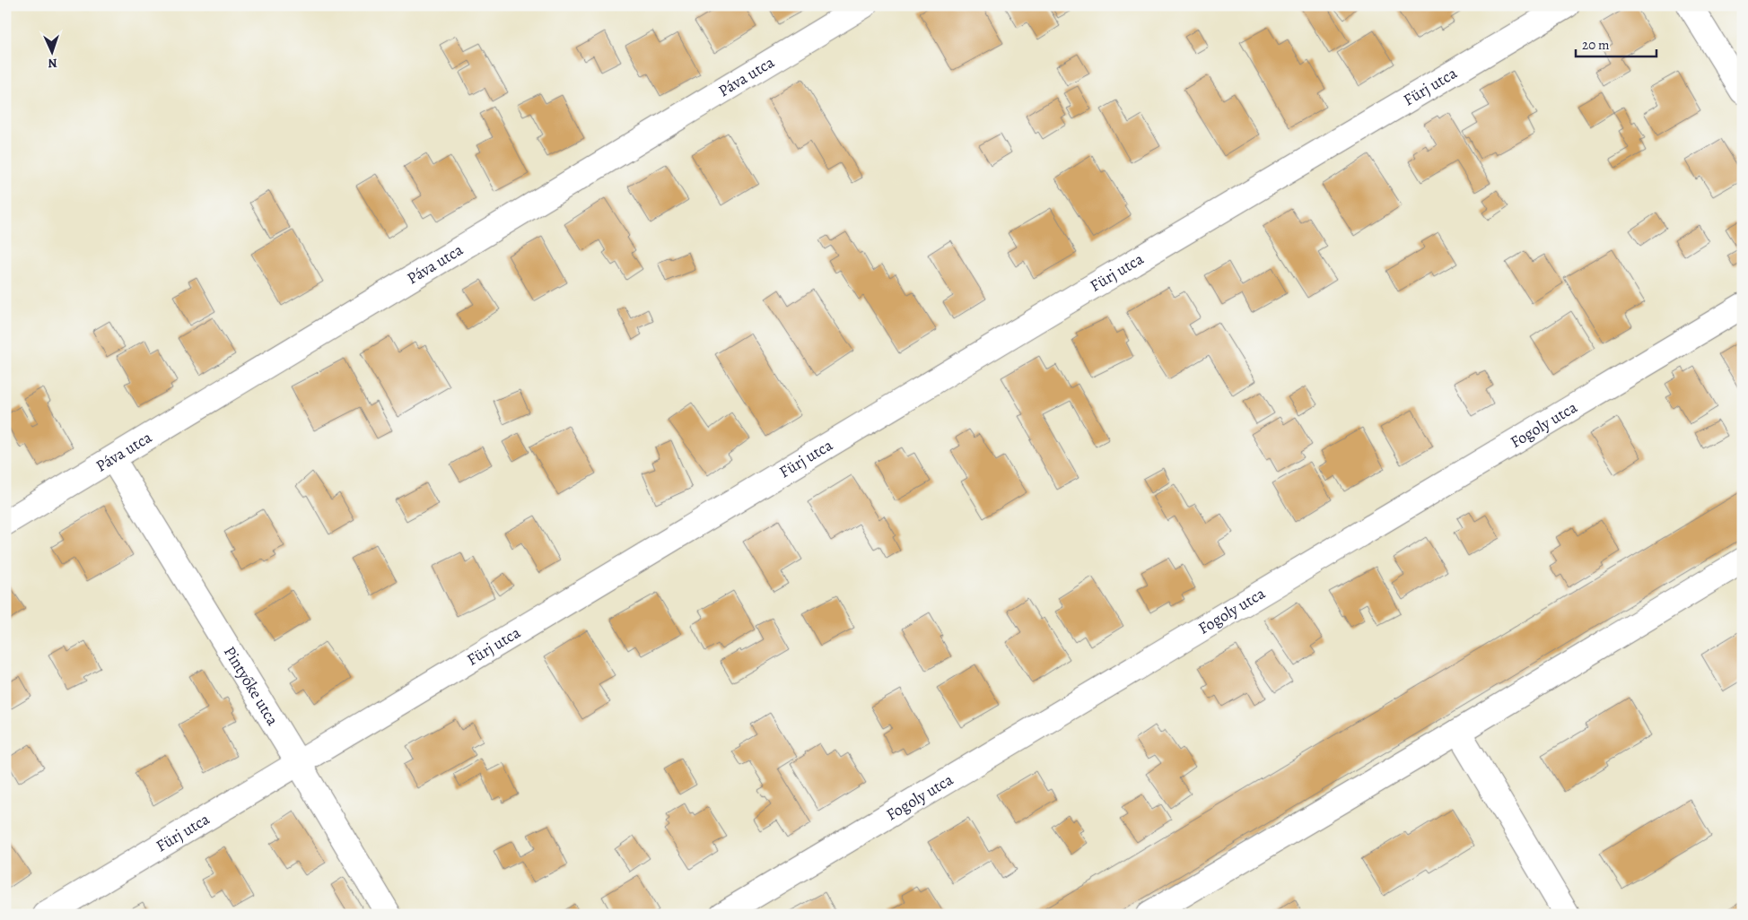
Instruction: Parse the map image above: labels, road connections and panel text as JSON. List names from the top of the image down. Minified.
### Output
{"streets":{"street":["Páva utca","Fürj utca","Fogoly utca","Pintyőke utca"]},"crossings":[["Páva utca","Pintyőke utca"],["Fürj utca","Pintyőke utca"]],"scale_bar":"20 m","north":"bottom"}
